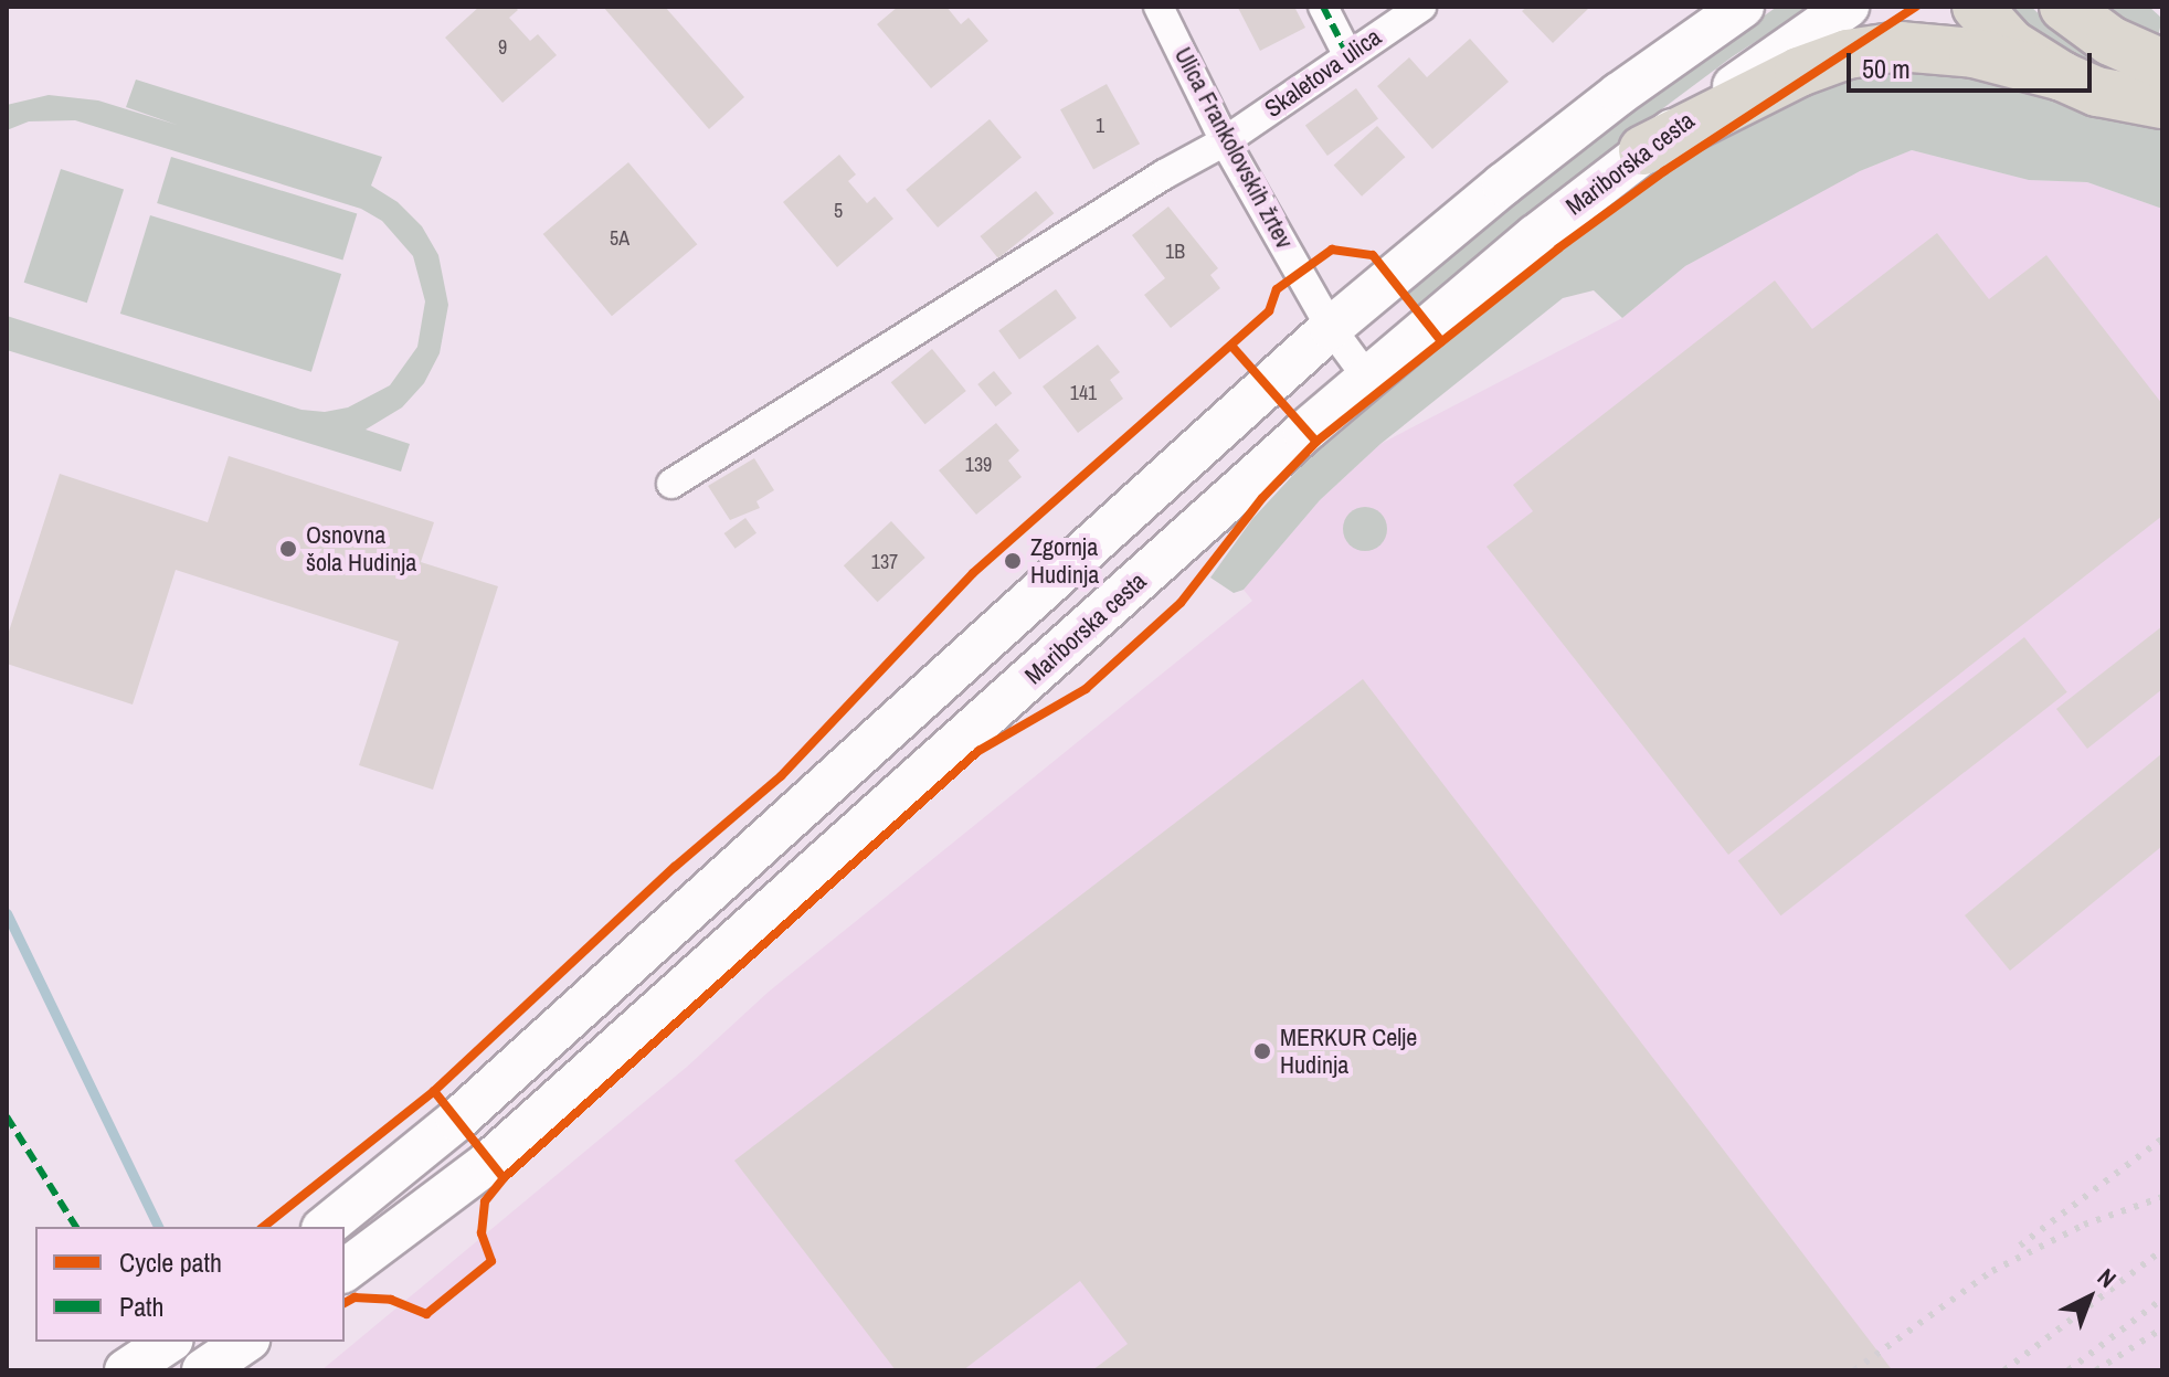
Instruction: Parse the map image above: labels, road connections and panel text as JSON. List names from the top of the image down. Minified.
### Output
{"streets":{"main road":["Mariborska cesta"],"street":["Skaletova ulica","Ulica Frankolovskih žrtev"]},"crossings":[["Skaletova ulica","Ulica Frankolovskih žrtev"],["Ulica Frankolovskih žrtev","Mariborska cesta"]],"places":["Osnovna šola Hudinja","Zgornja Hudinja","MERKUR Celje Hudinja"],"house_numbers":["9","1","5","5A","1B","141","139","137"],"legend":["Cycle path","Path"],"scale_bar":"50 m","north":"top right"}
